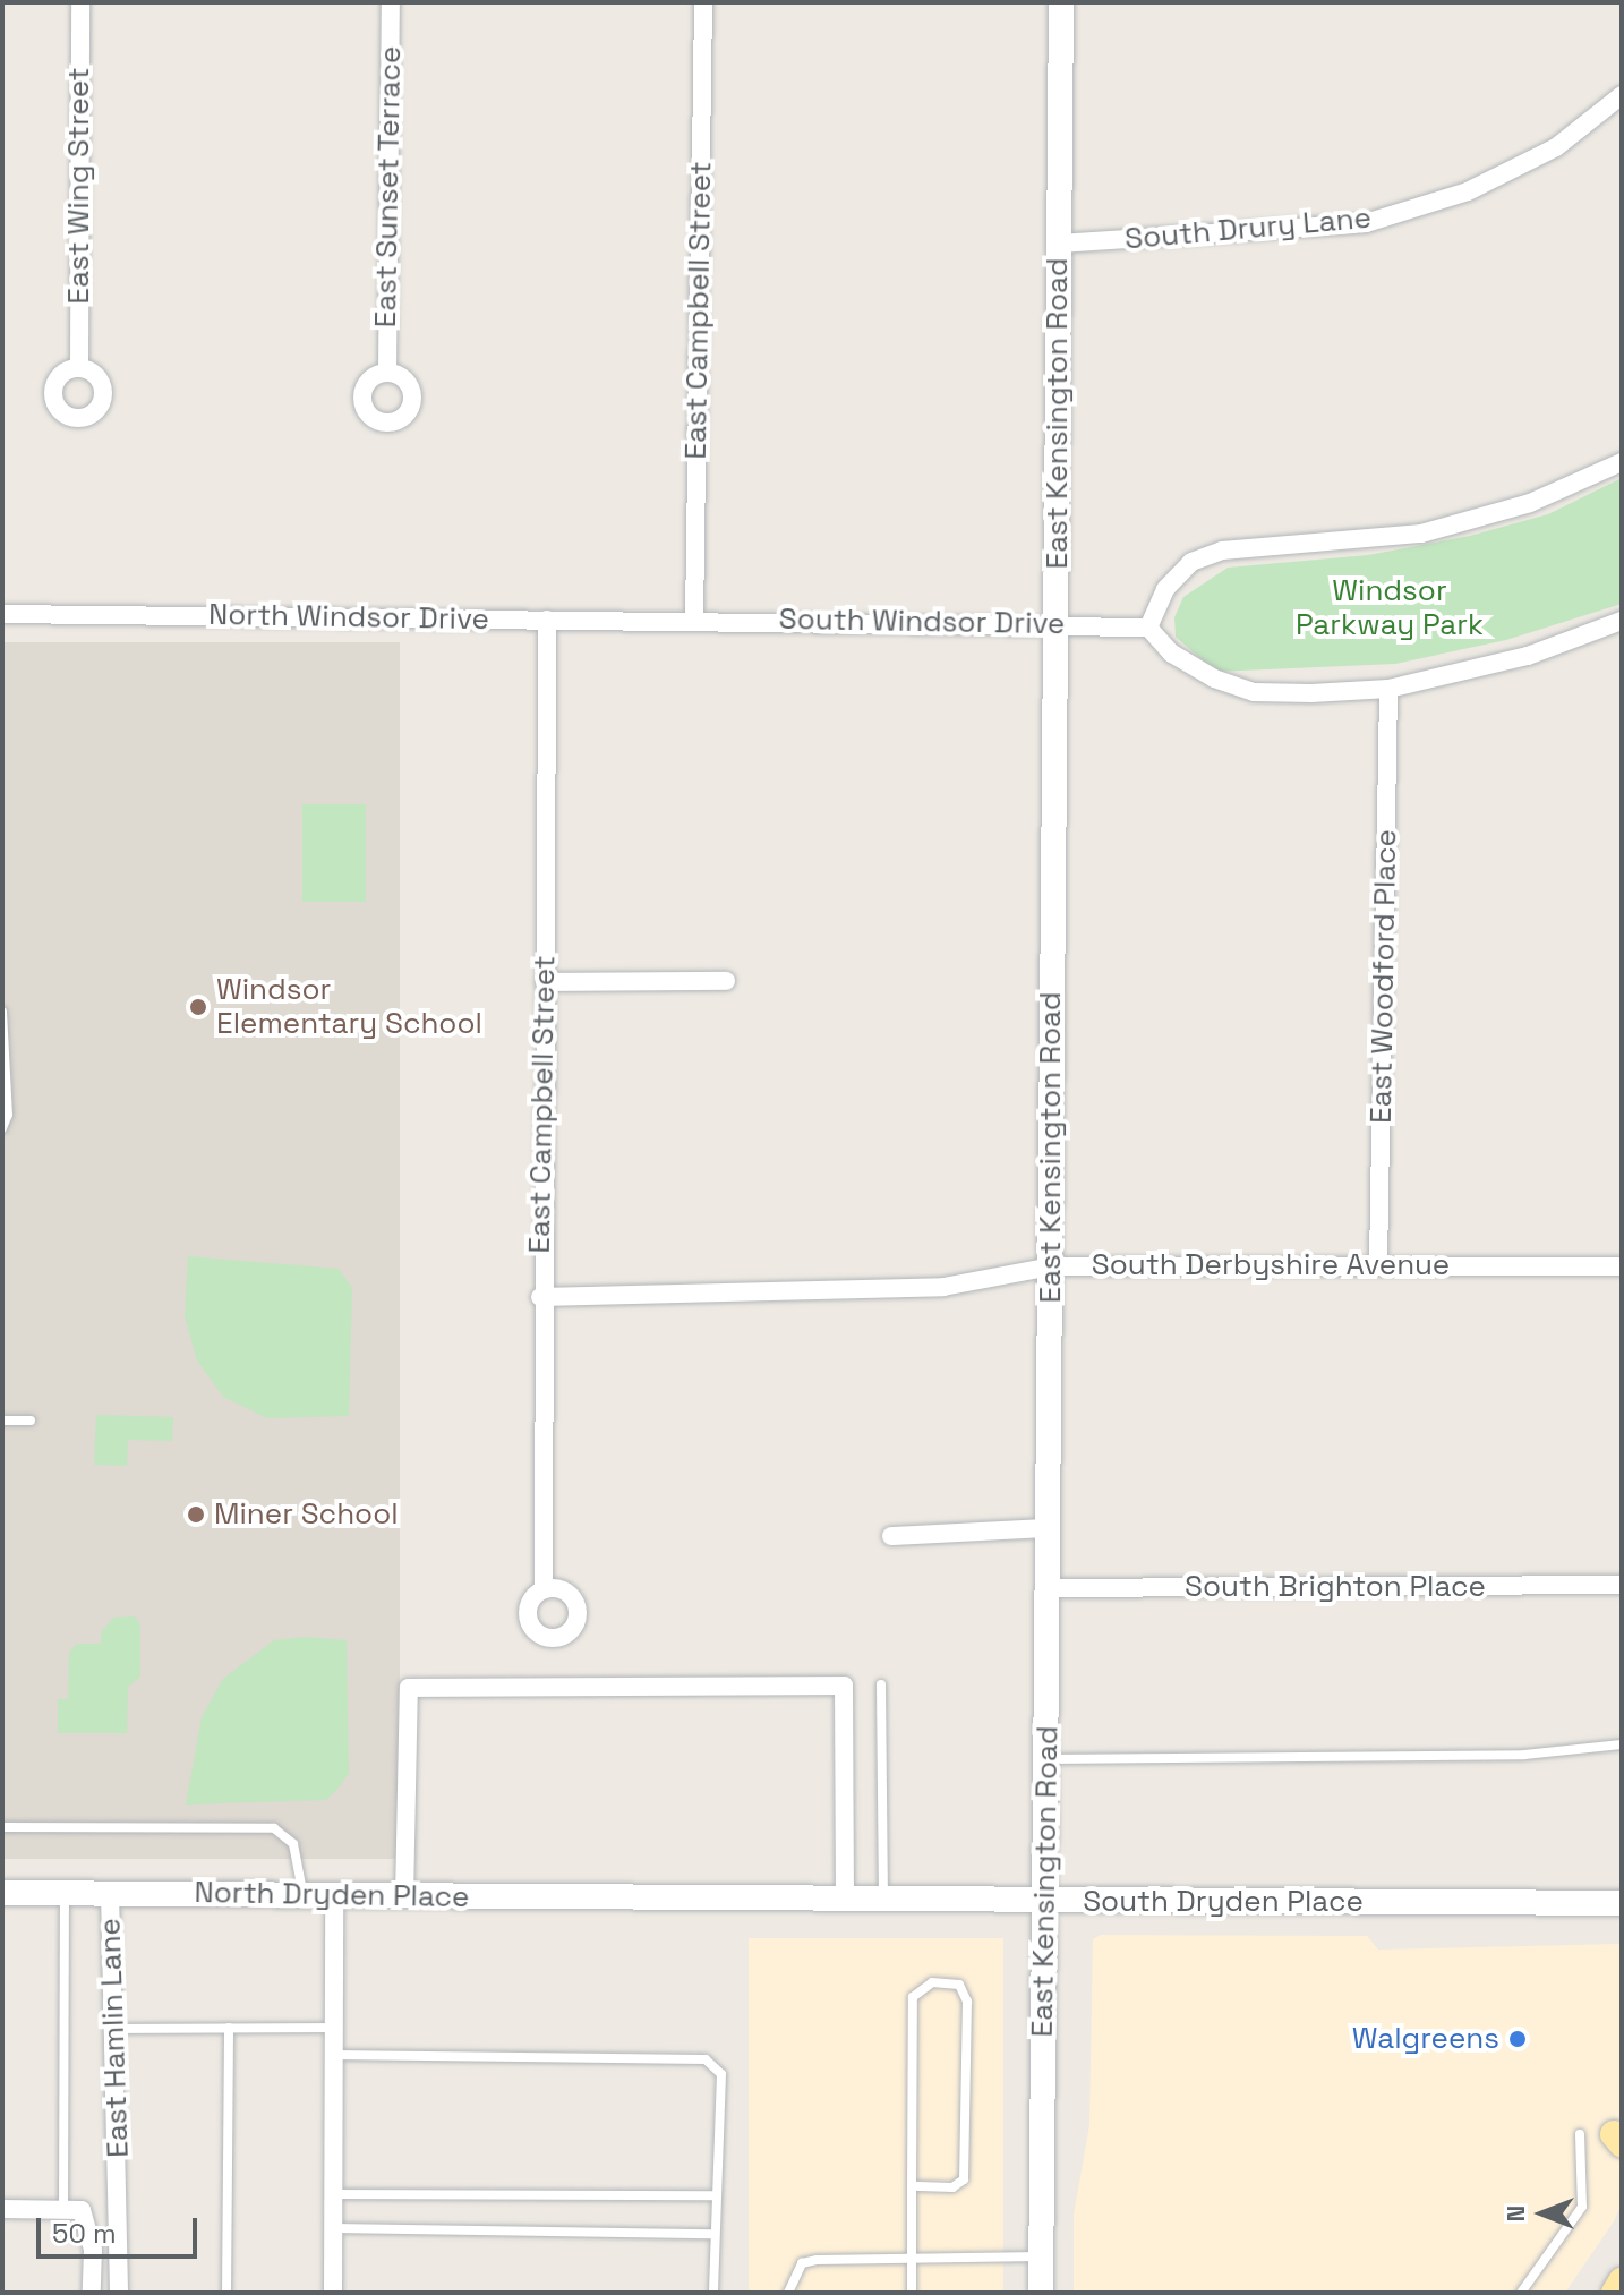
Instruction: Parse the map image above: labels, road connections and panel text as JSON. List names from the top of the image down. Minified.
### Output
{"streets":{"main road":["East Kensington Road","North Dryden Place","South Dryden Place"],"street":["East Wing Street","East Sunset Terrace","South Drury Lane","East Campbell Street","North Windsor Drive","South Windsor Drive","East Woodford Place","South Derbyshire Avenue","South Brighton Place","East Hamlin Lane"]},"crossings":[["South Drury Lane","East Kensington Road"],["East Campbell Street","North Windsor Drive"],["East Campbell Street","South Windsor Drive"],["East Campbell Street","South Derbyshire Avenue"],["East Kensington Road","South Windsor Drive"],["East Kensington Road","South Derbyshire Avenue"],["East Kensington Road","South Brighton Place"],["East Kensington Road","South Dryden Place"],["North Windsor Drive","South Windsor Drive"],["East Woodford Place","South Derbyshire Avenue"],["North Dryden Place","South Dryden Place"],["North Dryden Place","East Hamlin Lane"]],"parks":["Windsor Parkway Park"],"places":["Windsor Elementary School","Miner School","Walgreens"],"scale_bar":"50 m","north":"left"}
